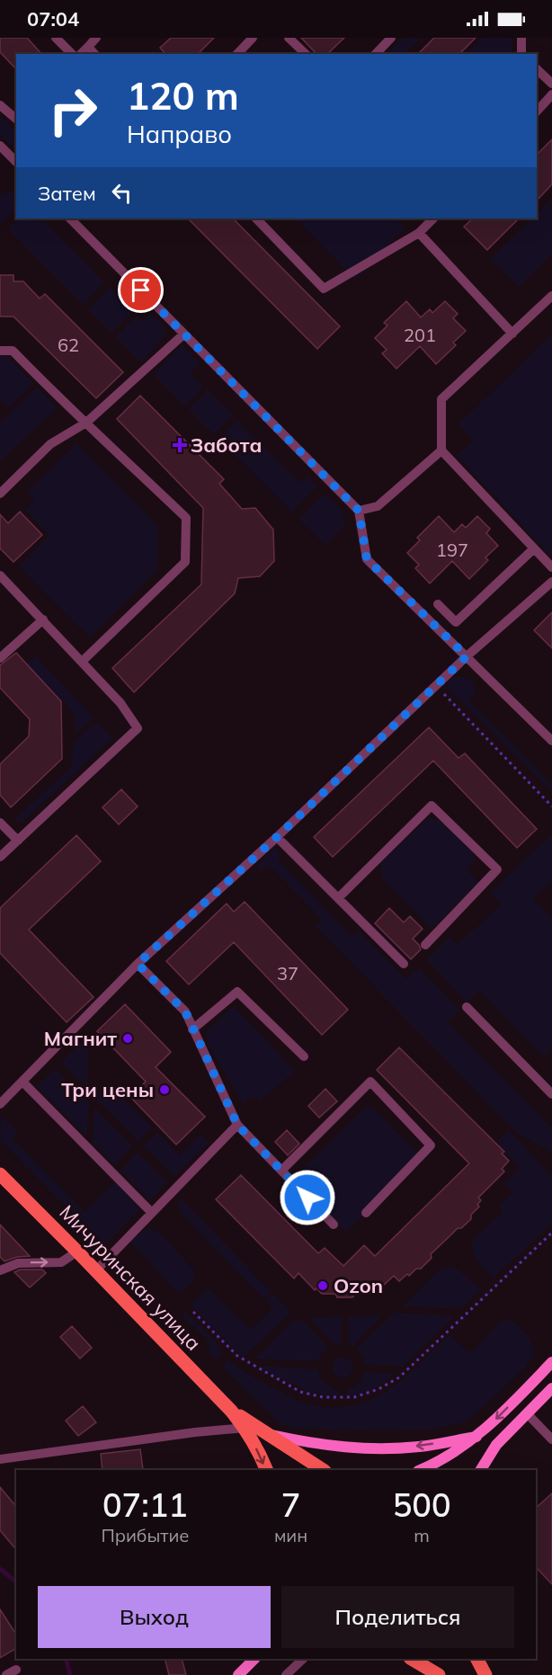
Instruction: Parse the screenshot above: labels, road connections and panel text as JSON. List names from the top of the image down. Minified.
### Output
{"streets":{"main road":["Мичуринская улица"]},"places":{"health":["Забота"],"other":["Магнит","Три цены","Ozon"]},"house_numbers":["201","62","197","37"],"page":{"status":"07:04","turn":["120 m","Направо"],"then":"Затем","eta":["07:11","Прибытие","7","мин","500","m"],"buttons":["Выход","Поделиться"]}}
